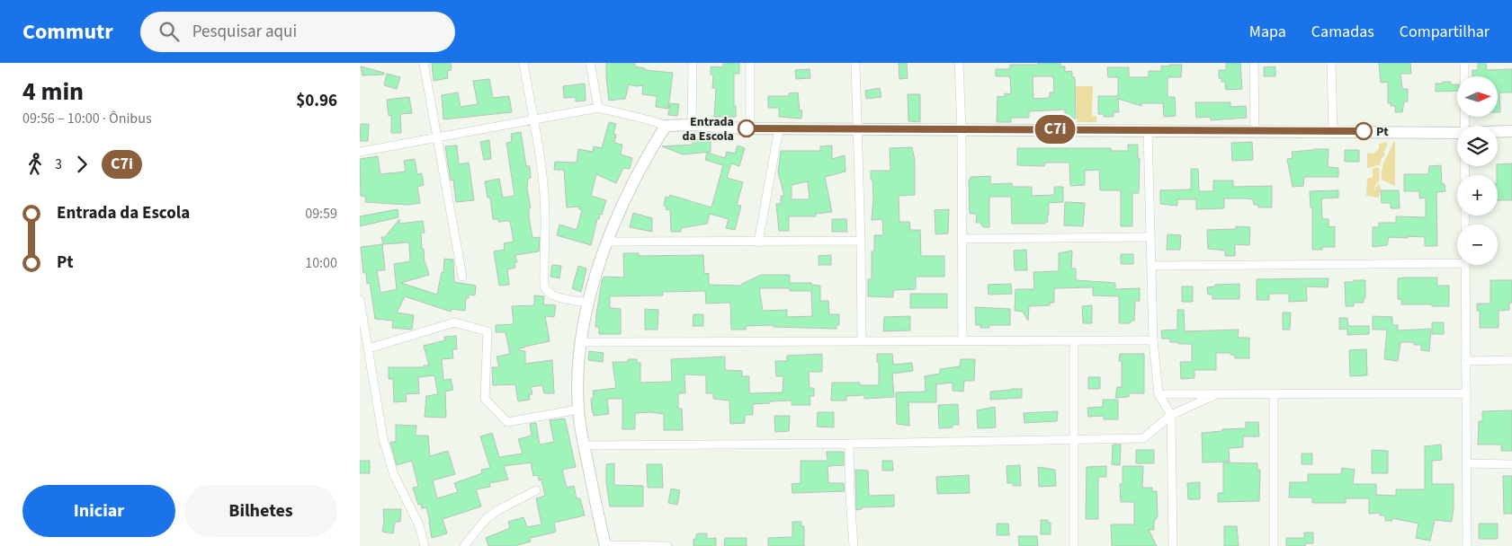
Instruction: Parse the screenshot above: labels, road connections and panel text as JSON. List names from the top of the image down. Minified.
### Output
{"places":["Entrada da Escola","Pt"],"lines":["bus line C7i"],"north":"right","page":{"header":"Commutr","search":"Pesquisar aqui","nav":["Mapa","Camadas","Compartilhar"],"heading":["4 min","09:56 – 10:00 · Ônibus","$0.96"],"on_map":"C7i","map_buttons":["+","−"],"legs":["3","C7i"],"list":[{"name":"Entrada da Escola","value":"09:59"},{"name":"Pt","value":"10:00"}],"buttons":["Iniciar","Bilhetes"]}}
